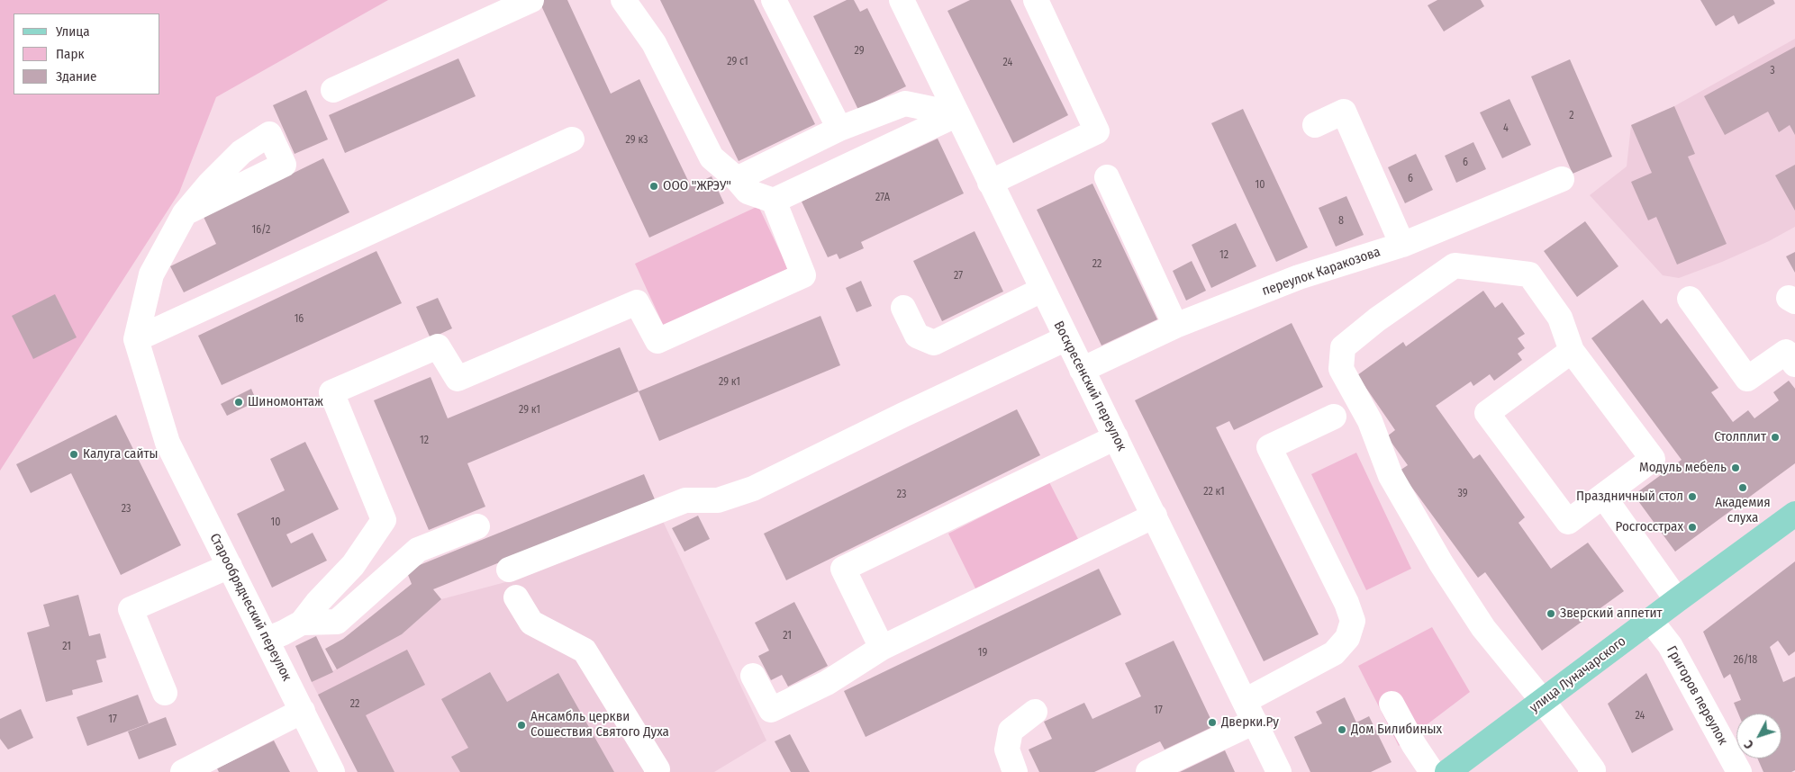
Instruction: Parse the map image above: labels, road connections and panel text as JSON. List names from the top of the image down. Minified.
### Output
{"streets":{"main road":["улица Луначарского"],"street":["переулок Каракозова","Воскресенский переулок","Старообрядческий переулок","Григоров переулок"]},"crossings":[["переулок Каракозова","Воскресенский переулок"],["улица Луначарского","Григоров переулок"]],"places":["ООО \"ЖРЭУ\"","Шиномонтаж","Столплит","Калуга сайты","Модуль мебель","Академия слуха","Праздничный стол","Росгосстрах","Зверский аппетит","Дверки.Ру","Ансамбль церкви Сошествия Святого Духа","Дом Билибиных"],"house_numbers":["29","29 с1","24","3","2","4","29 к3","6","6","10","27А","8","16/2","12","22","27","16","29 к1","29 к1","12","22 к1","39","23","23","10","21","21","19","26/18","22","17","24","17"],"legend":["Улица","Парк","Здание"],"north":"bottom left"}
